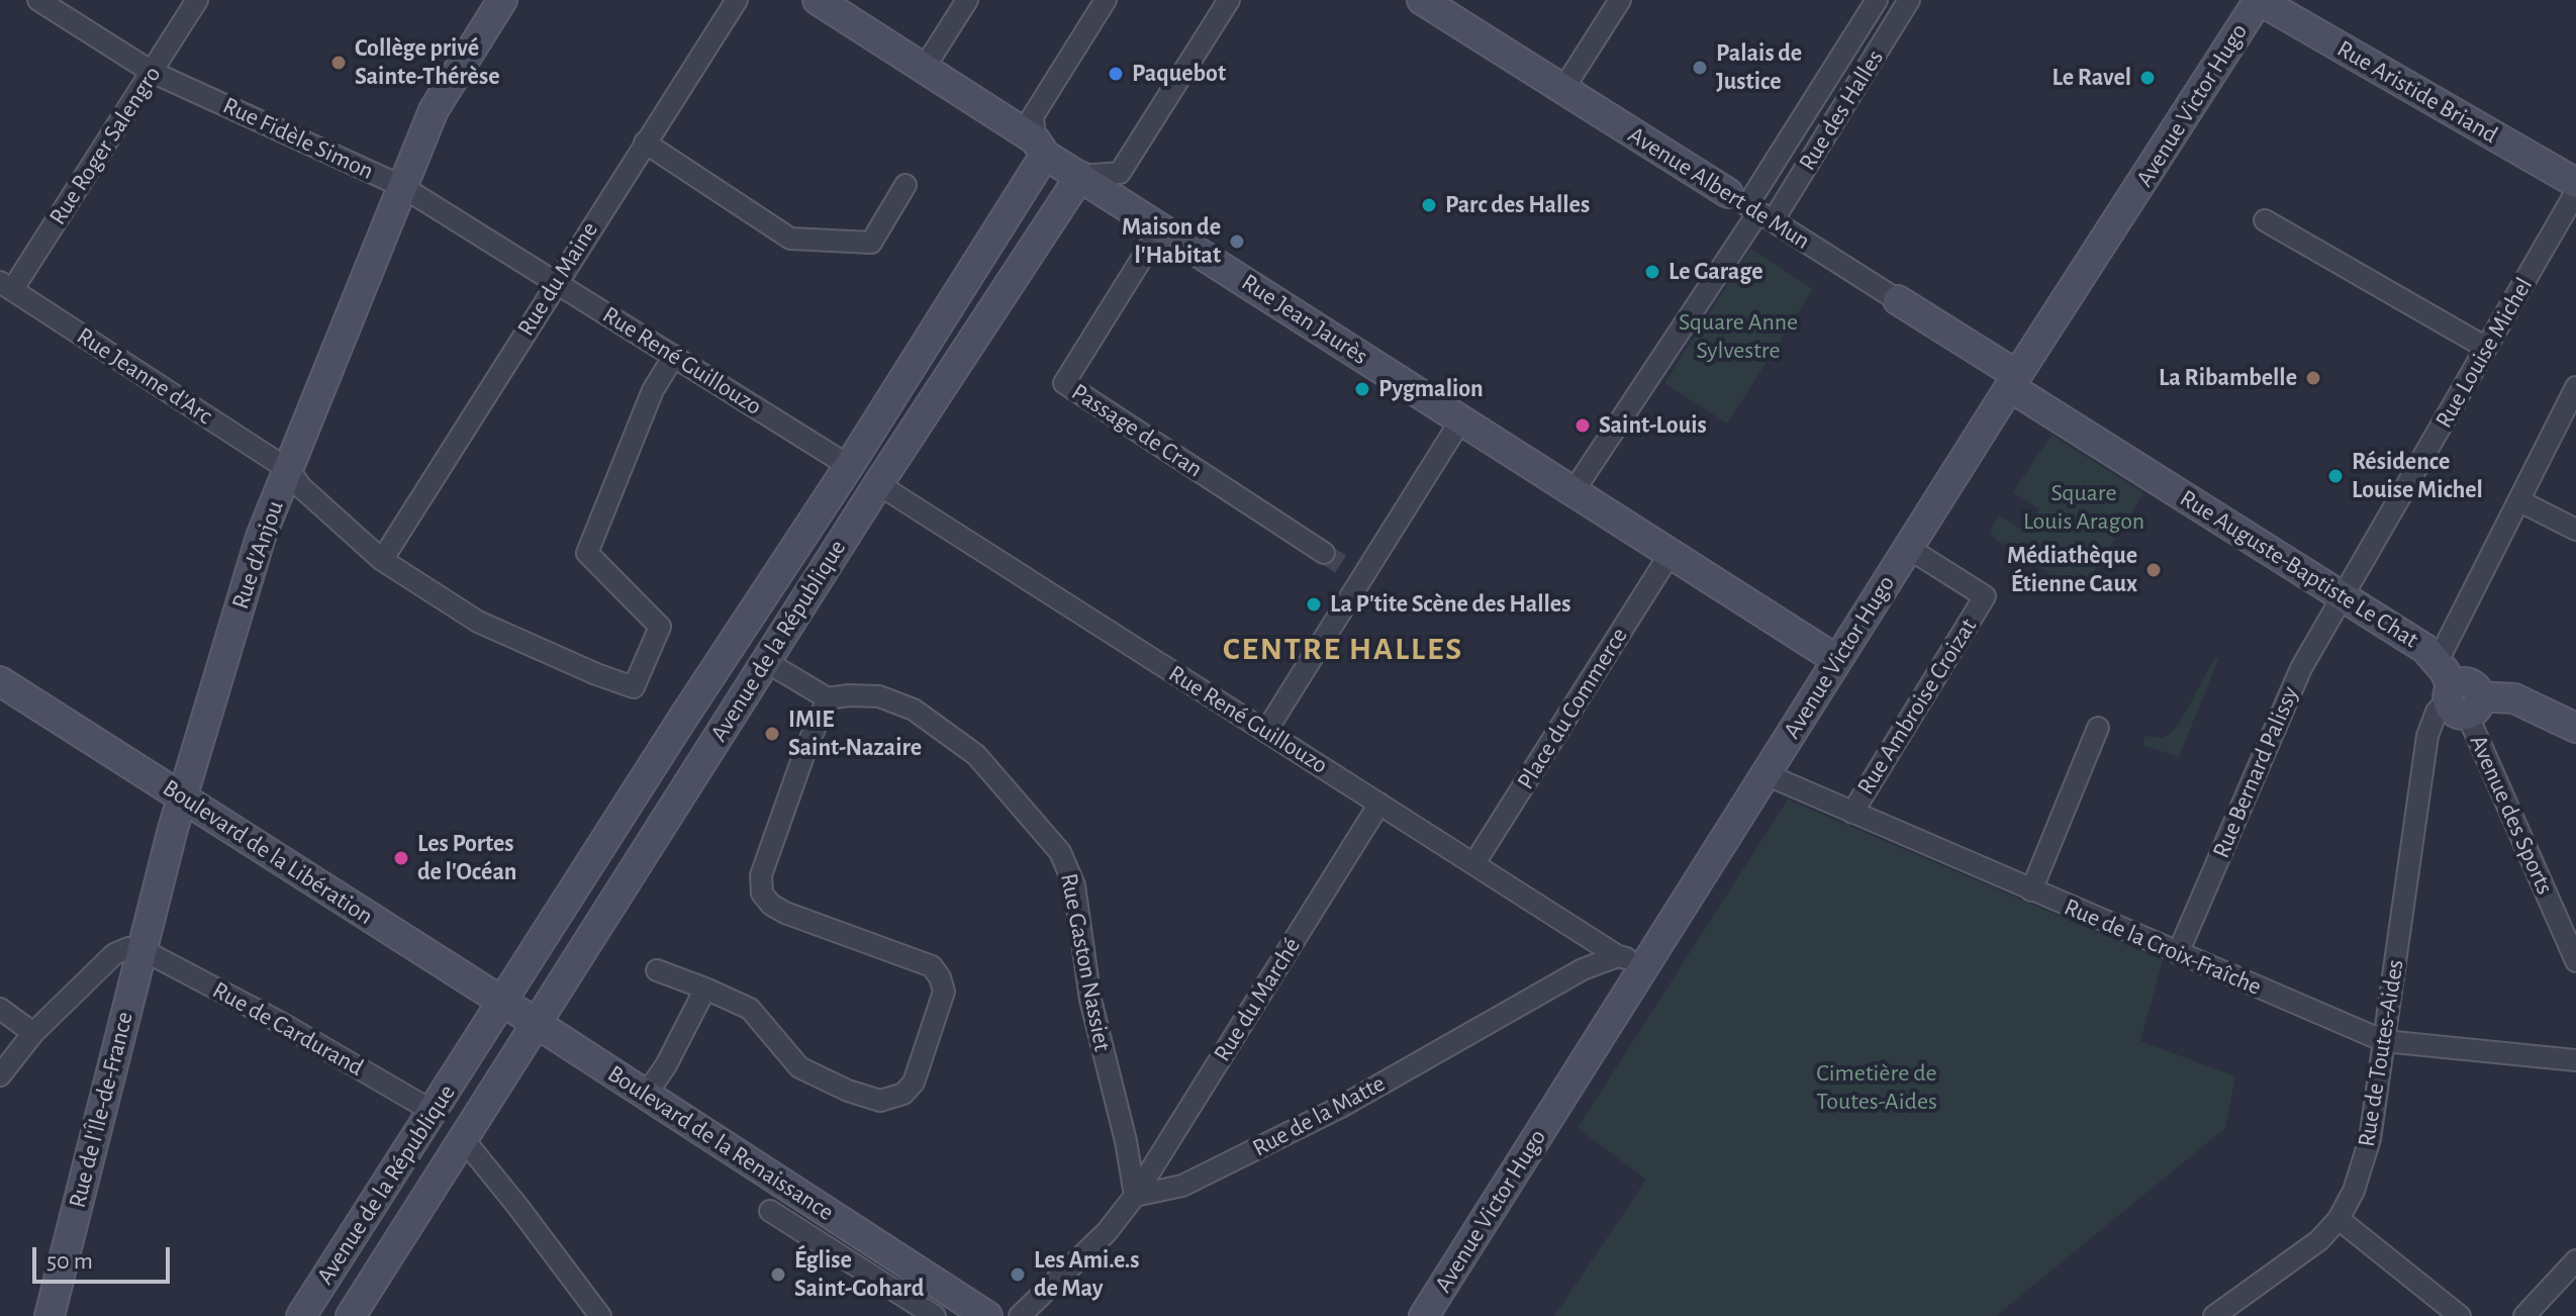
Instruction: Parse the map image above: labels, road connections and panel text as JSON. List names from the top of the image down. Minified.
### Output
{"streets":{"street":["Rue Aristide Briand","Avenue Victor Hugo","Rue des Halles","Rue Fidèle Simon","Rue Roger Salengro","Avenue Albert de Mun","Rue du Maine","Rue Jean Jaurès","Rue Louise Michel","Rue René Guillouzo","Rue Jeanne d'Arc","Passage de Cran","Rue d'Anjou","Rue Auguste-Baptiste Le Chat","Avenue de la République","Rue Ambroise Croizat","Place du Commerce","Rue Bernard Palissy","Avenue des Sports","Boulevard de la Libération","Rue de la Croix-Fraîche","Rue Gaston Nassiet","Rue du Marché","Rue de Cardurand","Rue de Toutes-Aides","Rue de l'Île-de-France","Rue de la Matte","Boulevard de la Renaissance"]},"crossings":[["Rue Aristide Briand","Avenue Victor Hugo"],["Avenue Victor Hugo","Avenue Albert de Mun"],["Avenue Victor Hugo","Rue Jean Jaurès"],["Avenue Victor Hugo","Rue René Guillouzo"],["Avenue Victor Hugo","Rue Auguste-Baptiste Le Chat"],["Avenue Victor Hugo","Rue Ambroise Croizat"],["Avenue Victor Hugo","Rue de la Croix-Fraîche"],["Avenue Victor Hugo","Rue de la Matte"],["Rue des Halles","Avenue Albert de Mun"],["Rue des Halles","Rue Jean Jaurès"],["Rue Fidèle Simon","Rue Roger Salengro"],["Rue Fidèle Simon","Rue du Maine"],["Rue Fidèle Simon","Rue René Guillouzo"],["Rue Fidèle Simon","Rue d'Anjou"],["Rue Roger Salengro","Rue Jeanne d'Arc"],["Avenue Albert de Mun","Rue Auguste-Baptiste Le Chat"],["Rue du Maine","Rue René Guillouzo"],["Rue du Maine","Rue Jeanne d'Arc"],["Rue Jean Jaurès","Passage de Cran"],["Rue Jean Jaurès","Avenue de la République"],["Rue Jean Jaurès","Place du Commerce"],["Rue Louise Michel","Rue Auguste-Baptiste Le Chat"],["Rue Louise Michel","Rue Bernard Palissy"],["Rue René Guillouzo","Rue Jeanne d'Arc"],["Rue René Guillouzo","Avenue de la République"],["Rue René Guillouzo","Place du Commerce"],["Rue René Guillouzo","Rue du Marché"],["Rue René Guillouzo","Rue de la Matte"],["Rue Jeanne d'Arc","Rue d'Anjou"],["Rue d'Anjou","Boulevard de la Libération"],["Rue d'Anjou","Rue de Cardurand"],["Rue d'Anjou","Rue de l'Île-de-France"],["Rue Auguste-Baptiste Le Chat","Rue Bernard Palissy"],["Rue Auguste-Baptiste Le Chat","Avenue des Sports"],["Rue Auguste-Baptiste Le Chat","Rue de Toutes-Aides"],["Avenue de la République","Boulevard de la Libération"],["Avenue de la République","Rue de Cardurand"],["Avenue de la République","Boulevard de la Renaissance"],["Rue Ambroise Croizat","Rue de la Croix-Fraîche"],["Rue Bernard Palissy","Rue de la Croix-Fraîche"],["Avenue des Sports","Rue de Toutes-Aides"],["Boulevard de la Libération","Boulevard de la Renaissance"],["Rue de la Croix-Fraîche","Rue de Toutes-Aides"],["Rue Gaston Nassiet","Rue du Marché"],["Rue Gaston Nassiet","Rue de la Matte"],["Rue du Marché","Rue de la Matte"],["Rue de Cardurand","Rue de l'Île-de-France"]],"districts":["CENTRE HALLES"],"parks":["Square Anne Sylvestre","Square Louis Aragon","Cimetière de Toutes-Aides"],"places":["Collège privé Sainte-Thérèse","Palais de Justice","Paquebot","Le Ravel","Parc des Halles","Maison de l'Habitat","Le Garage","La Ribambelle","Pygmalion","Saint-Louis","Résidence Louise Michel","Médiathèque Étienne Caux","La P'tite Scène des Halles","IMIE Saint-Nazaire","Les Portes de l'Océan","Église Saint-Gohard","Les Ami.e.s de May"],"scale_bar":"50 m"}
